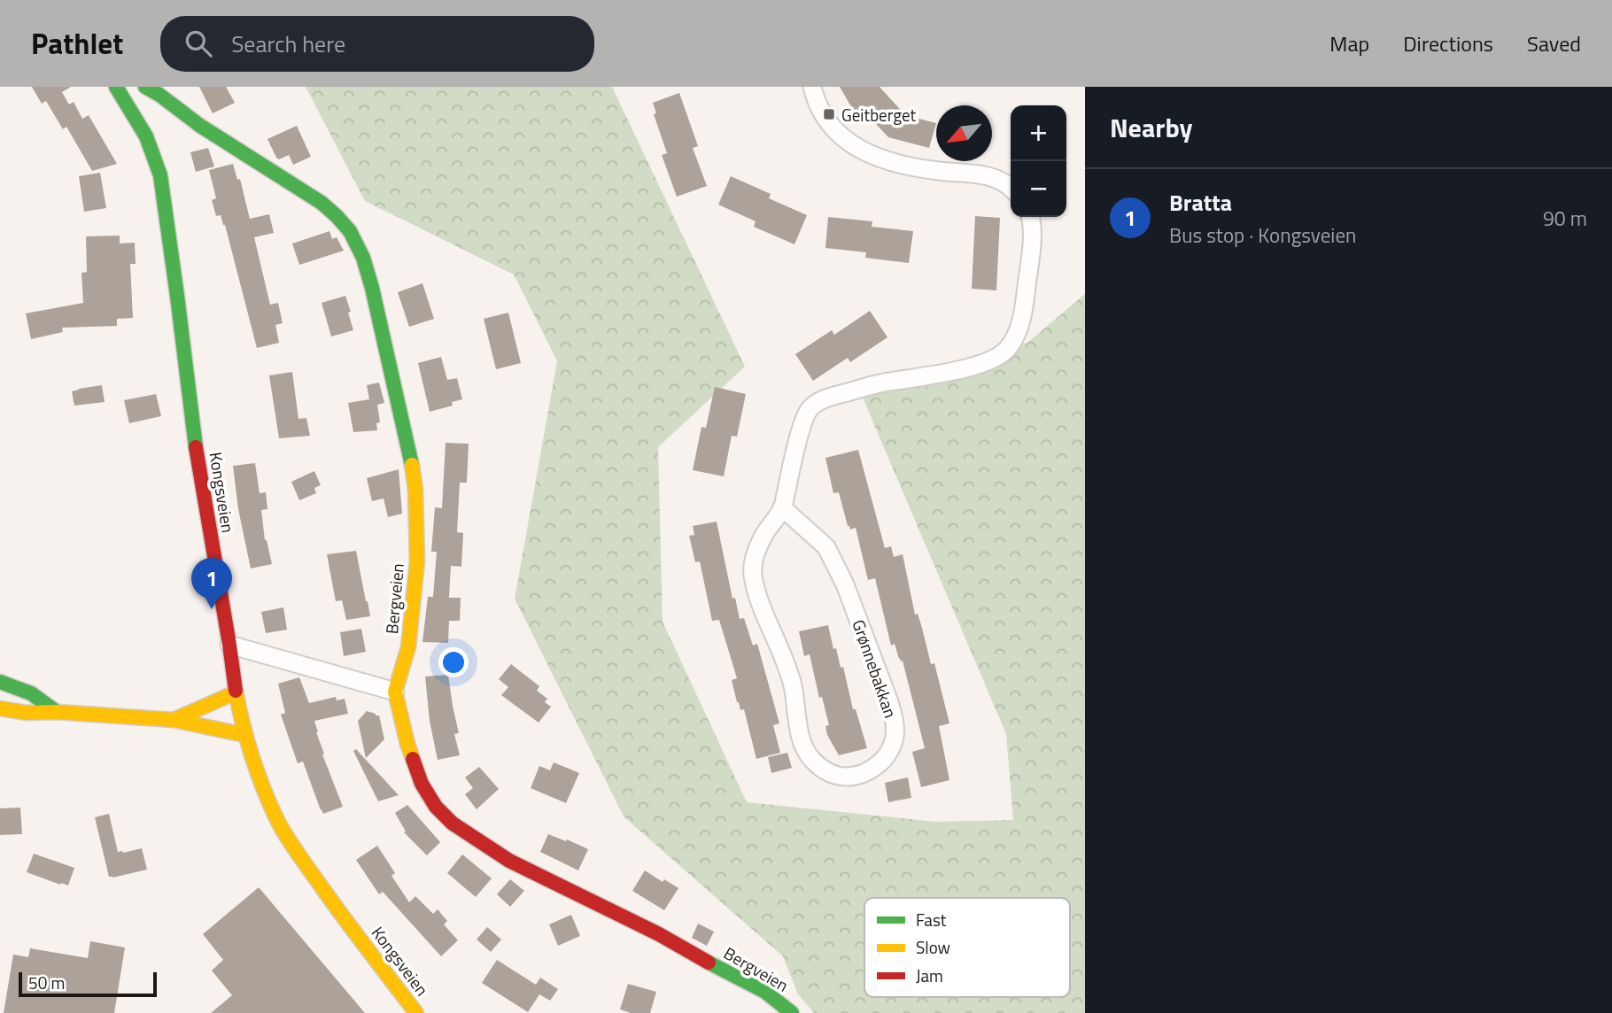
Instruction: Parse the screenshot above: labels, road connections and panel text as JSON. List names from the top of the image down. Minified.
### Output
{"streets":{"street":["Kongsveien","Bergveien","Grønnebakkan"]},"places":{"transit":["Geitberget"]},"legend":["Fast","Slow","Jam"],"scale_bar":"50 m","north":"bottom left","page":{"header":"Pathlet","search":"Search here","nav":["Map","Directions","Saved"],"heading":"Nearby","map_buttons":["+","−"],"list":[{"mark":"1","name":"Bratta","note":"Bus stop · Kongsveien","value":"90 m"}],"pins":"1","scale":"50 m"}}
